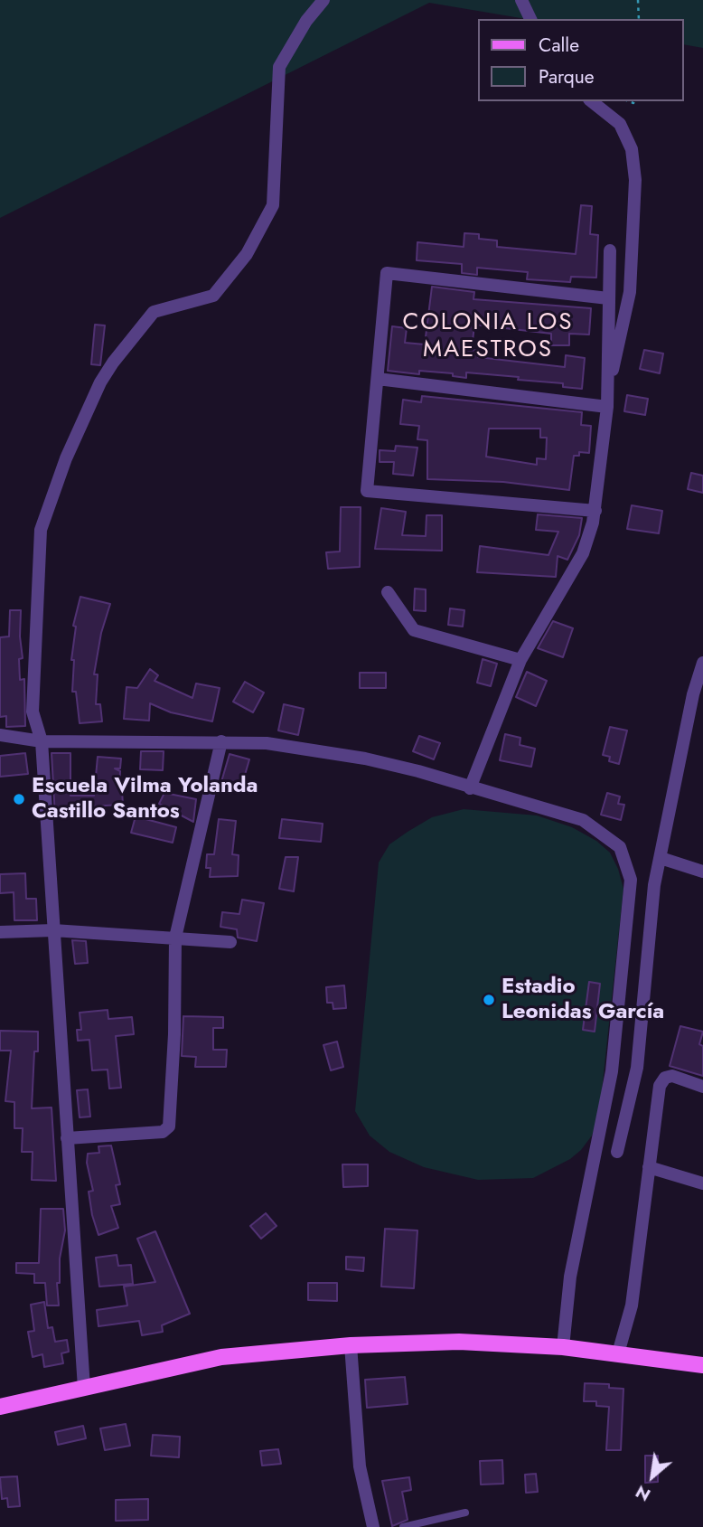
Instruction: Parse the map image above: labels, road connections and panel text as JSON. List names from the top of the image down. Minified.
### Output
{"districts":["COLONIA LOS MAESTROS"],"places":["Escuela Vilma Yolanda Castillo Santos","Estadio Leonidas García"],"legend":["Calle","Parque"],"north":"bottom left"}
